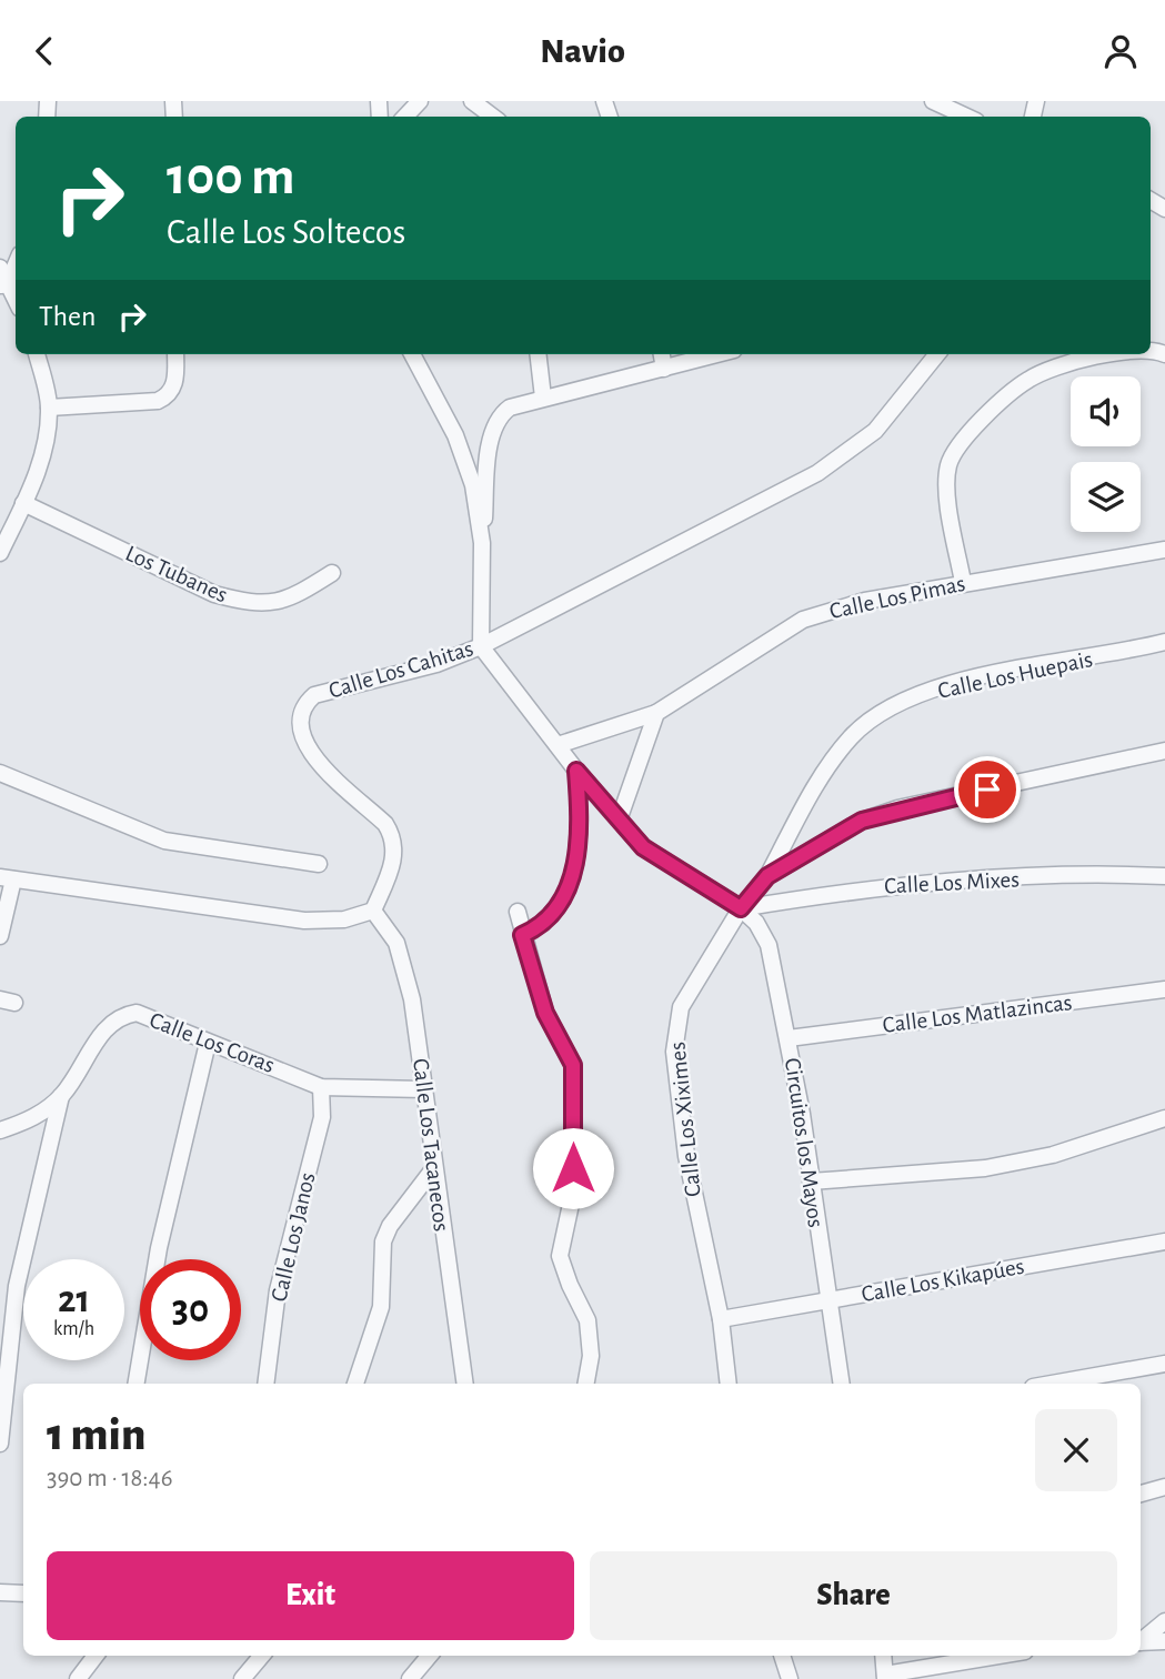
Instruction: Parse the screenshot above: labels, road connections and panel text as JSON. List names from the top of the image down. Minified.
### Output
{"streets":{"street":["Los Tubanes","Calle Los Pimas","Calle Los Cahitas","Calle Los Huepais","Calle Los Mixes","Calle Los Matlazincas","Calle Los Coras","Calle Los Xiximes","Circuitos los Mayos","Calle Los Tacanecos","Calle Los Janos","Calle Los Kikapúes"]},"crossings":[["Calle Los Cahitas","Calle Los Tacanecos"],["Calle Los Huepais","Calle Los Xiximes"],["Calle Los Mixes","Calle Los Xiximes"],["Calle Los Mixes","Circuitos los Mayos"],["Calle Los Matlazincas","Circuitos los Mayos"],["Calle Los Coras","Calle Los Tacanecos"],["Calle Los Coras","Calle Los Janos"],["Calle Los Xiximes","Circuitos los Mayos"],["Calle Los Xiximes","Calle Los Kikapúes"],["Circuitos los Mayos","Calle Los Kikapúes"]],"page":{"header":"Navio","turn":["100 m","Calle Los Soltecos"],"then":"Then","speed":"21 km/h","limit":"30","heading":["1 min","390 m · 18:46"],"buttons":["Exit","Share"]}}
